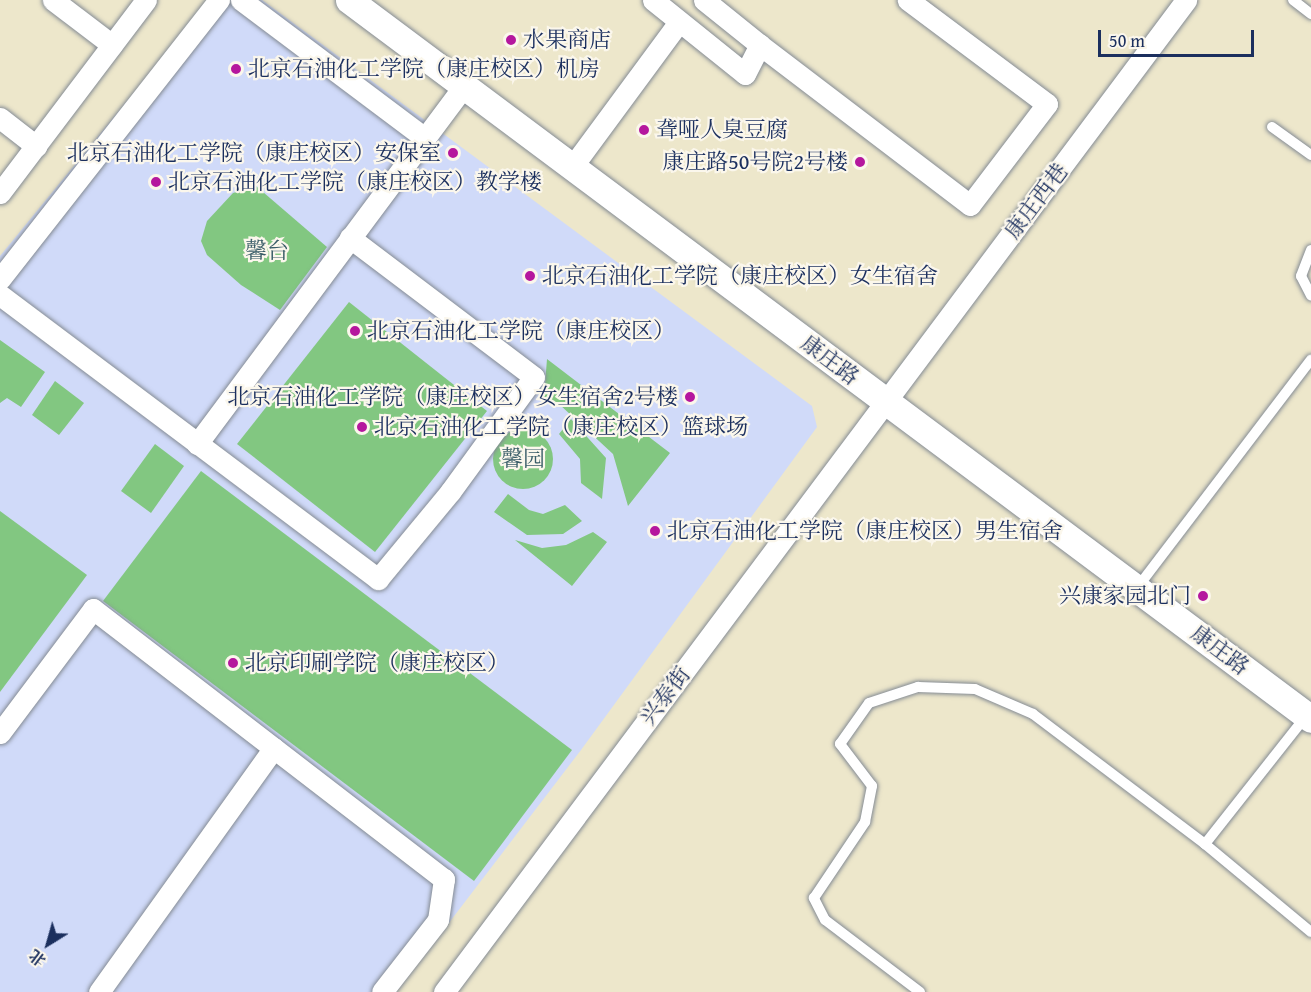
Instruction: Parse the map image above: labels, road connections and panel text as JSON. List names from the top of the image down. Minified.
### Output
{"streets":{"street":["康庄西巷","康庄路","兴泰街"]},"crossings":[["康庄西巷","康庄路"],["康庄西巷","兴泰街"],["康庄路","兴泰街"]],"parks":["馨台","馨园"],"places":["水果商店","北京石油化工学院（康庄校区）机房","聋哑人臭豆腐","北京石油化工学院（康庄校区）安保室","康庄路50号院2号楼","北京石油化工学院（康庄校区）教学楼","北京石油化工学院（康庄校区）女生宿舍","北京石油化工学院（康庄校区）","北京石油化工学院（康庄校区）女生宿舍2号楼","北京石油化工学院（康庄校区）篮球场","北京石油化工学院（康庄校区）男生宿舍","兴康家园北门","北京印刷学院（康庄校区）"],"scale_bar":"50 m","north":"bottom left"}
